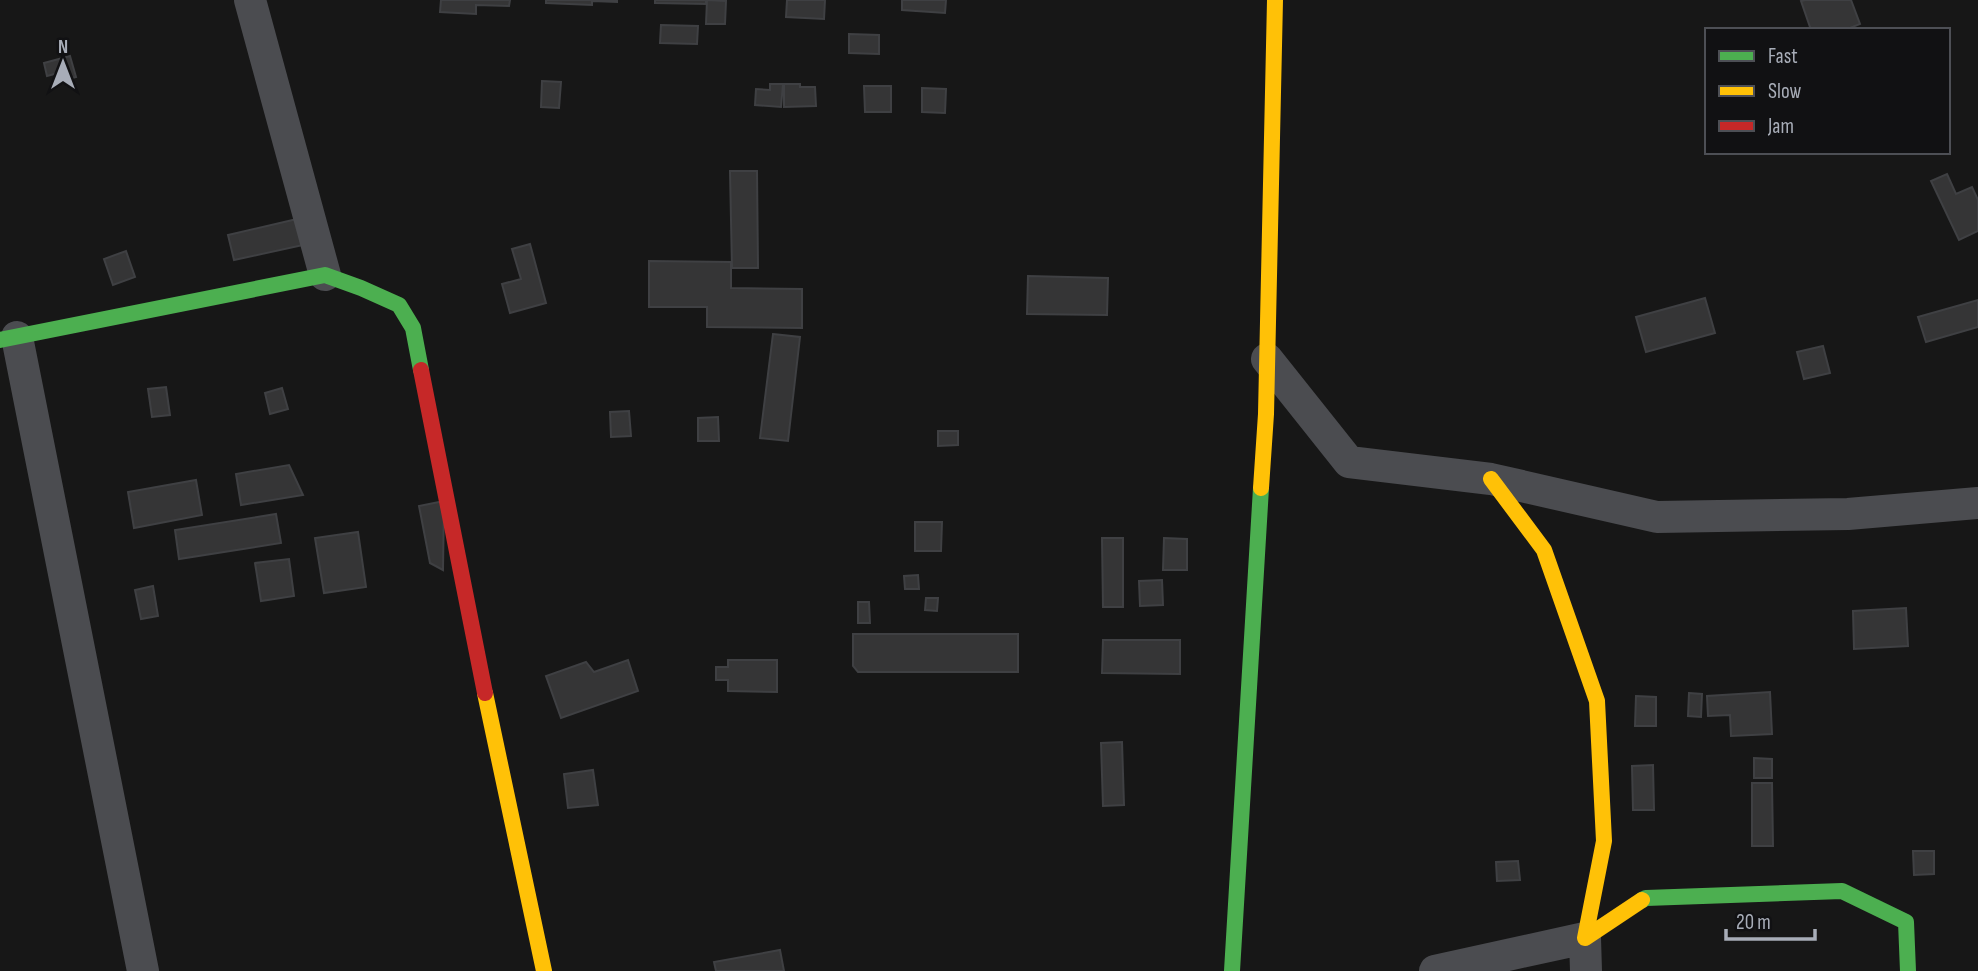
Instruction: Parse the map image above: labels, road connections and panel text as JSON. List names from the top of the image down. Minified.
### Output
{"legend":["Fast","Slow","Jam"],"scale_bar":"20 m","north":"top"}
